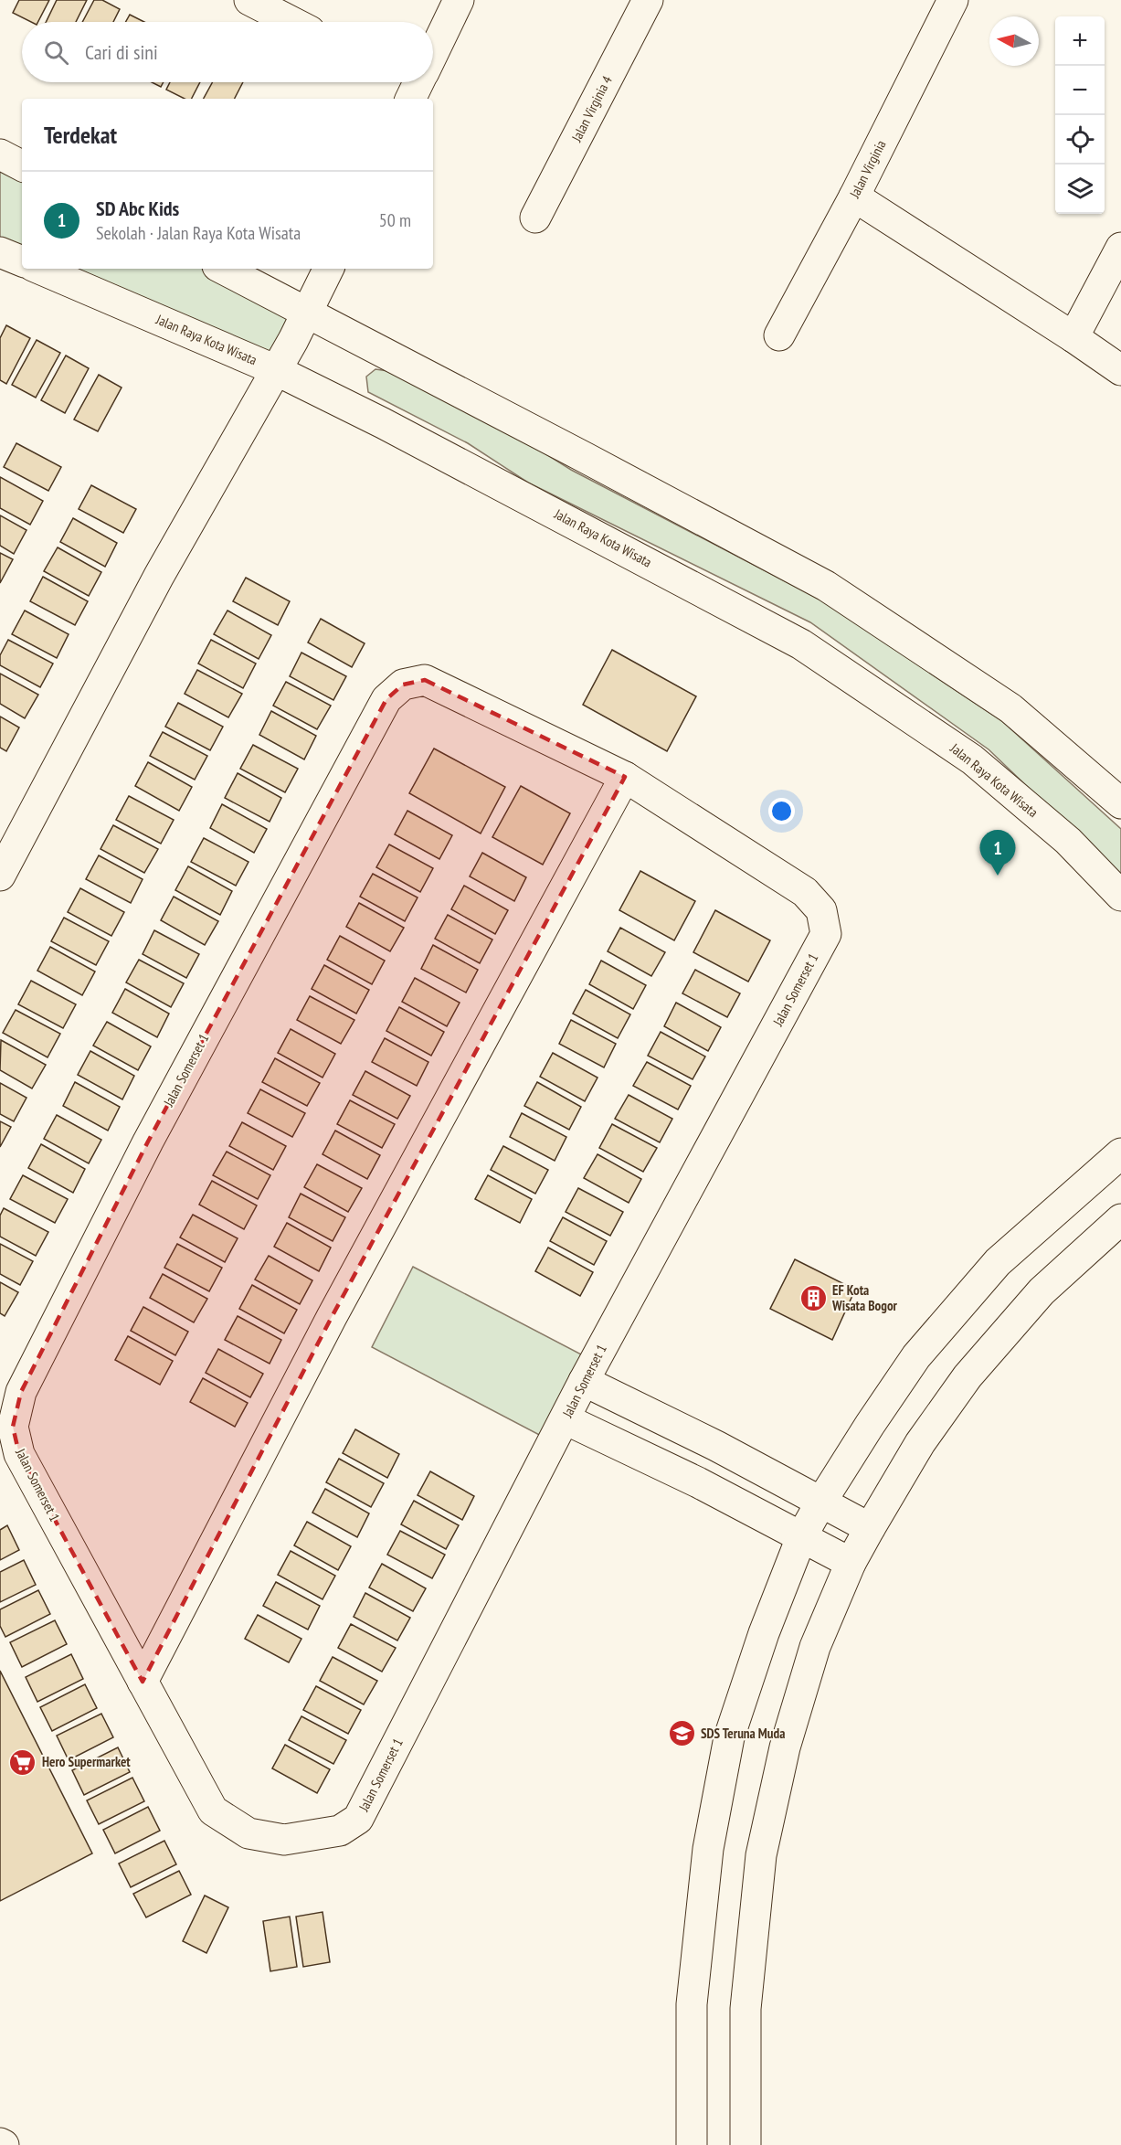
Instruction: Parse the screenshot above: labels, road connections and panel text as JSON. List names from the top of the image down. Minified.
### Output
{"streets":{"street":["Jalan Virginia 4","Jalan Virginia","Jalan Raya Kota Wisata","Jalan Somerset 1"]},"places":{"building":["EF Kota Wisata Bogor"],"school or university":["SDS Teruna Muda"],"supermarket":["Hero Supermarket"]},"north":"left","page":{"map_buttons":["+","−"],"search":"Cari di sini","heading":"Terdekat","list":[{"mark":"1","name":"SD Abc Kids","note":"Sekolah · Jalan Raya Kota Wisata","value":"50 m"}],"pins":"1"}}
